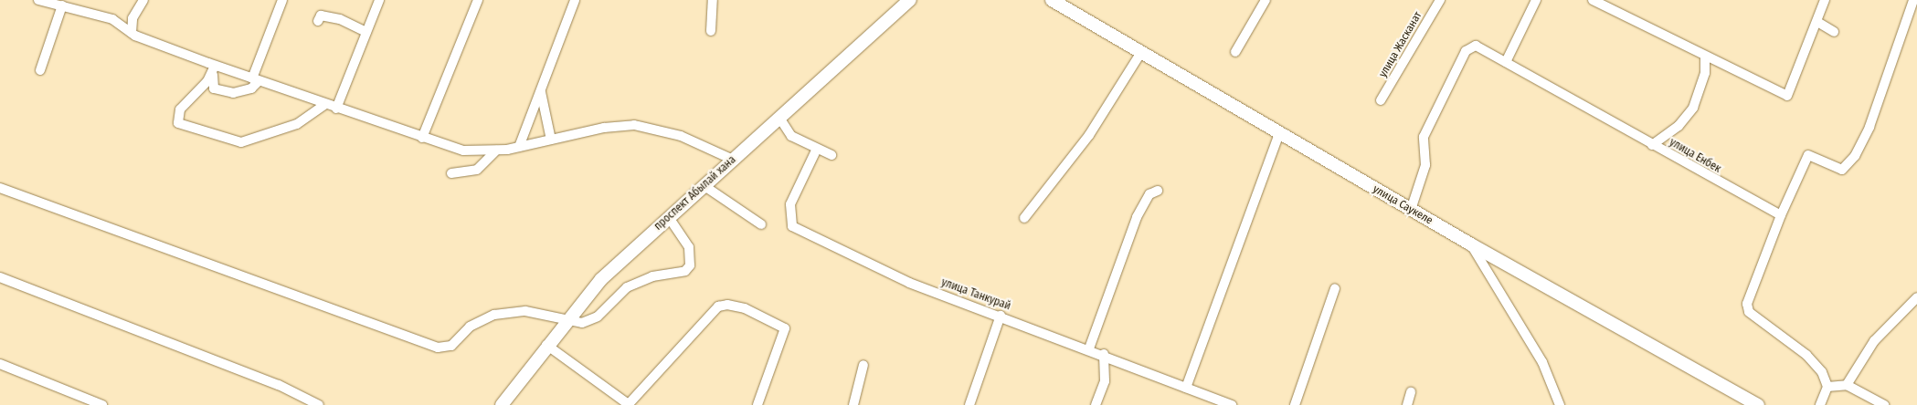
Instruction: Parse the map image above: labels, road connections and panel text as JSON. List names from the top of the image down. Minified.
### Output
{"streets":{"street":["улица Жасканат","улица Енбек","проспект Абылай хана","улица Саукеле","улица Танкурай"]},"crossings":[["улица Енбек","улица Саукеле"]]}
